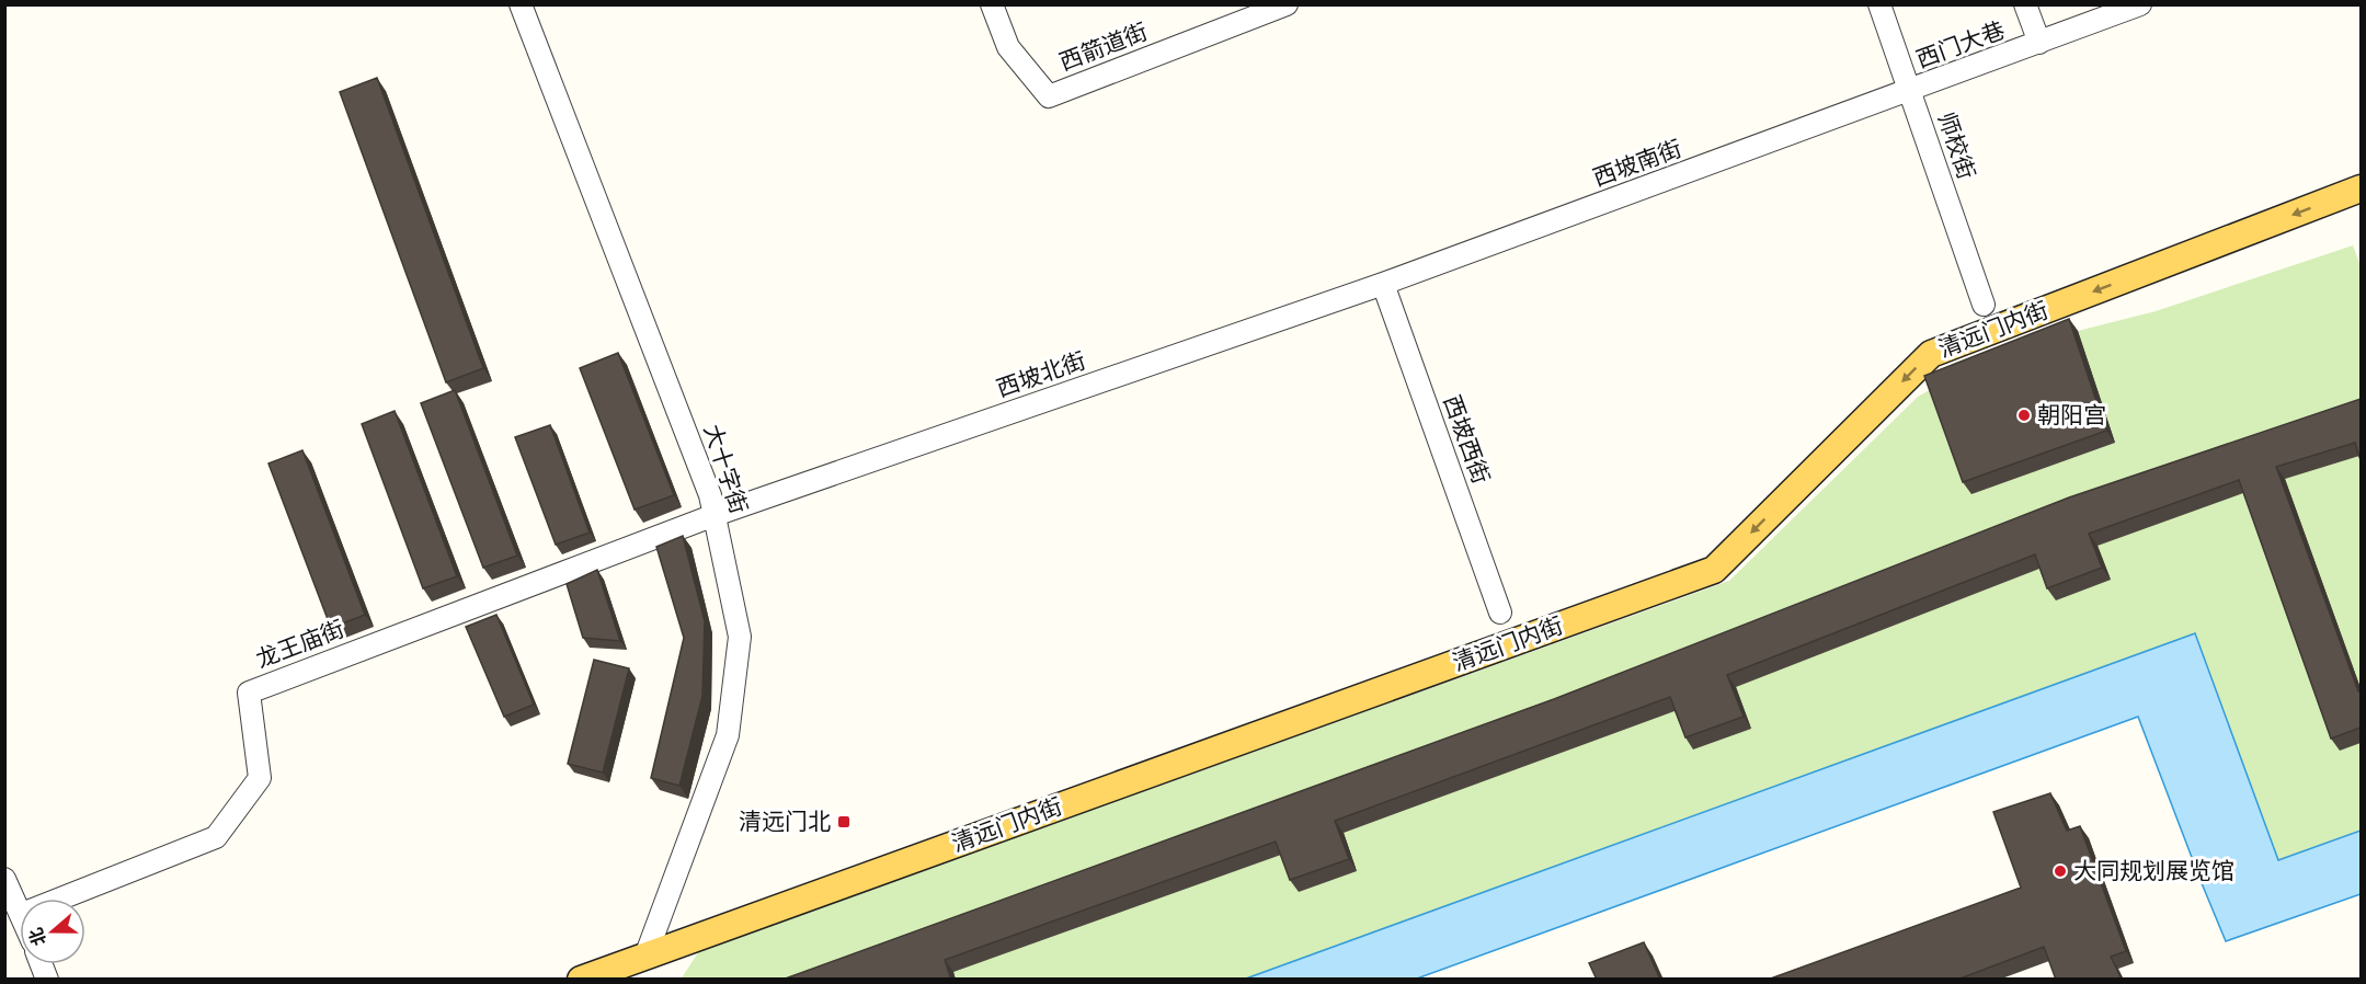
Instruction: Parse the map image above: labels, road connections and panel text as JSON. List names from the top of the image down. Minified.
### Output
{"streets":{"main road":["清远门内街"],"street":["西门大巷","西箭道街","师校街","西坡南街","西坡北街","西坡西街","大十字街","龙王庙街"]},"crossings":[["西门大巷","师校街"],["西门大巷","西坡南街"],["师校街","西坡南街"],["西坡南街","西坡北街"],["西坡南街","西坡西街"],["清远门内街","大十字街"],["西坡北街","西坡西街"],["西坡北街","大十字街"],["西坡北街","龙王庙街"],["大十字街","龙王庙街"]],"one_way":["清远门内街"],"places":{"other":["朝阳宫","大同规划展览馆"],"transit":["清远门北"]},"north":"left"}
